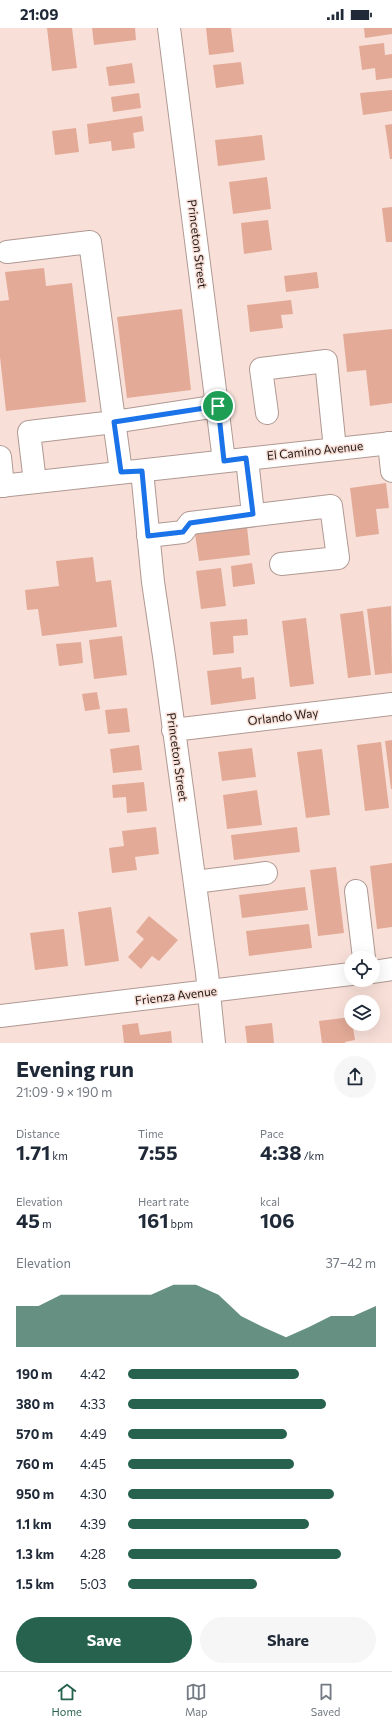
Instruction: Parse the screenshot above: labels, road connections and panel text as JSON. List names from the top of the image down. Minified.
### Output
{"streets":{"street":["Princeton Street","El Camino Avenue","Orlando Way","Frienza Avenue"]},"crossings":[["Princeton Street","El Camino Avenue"],["Princeton Street","Orlando Way"],["Princeton Street","Frienza Avenue"]],"page":{"status":"21:09","heading":["Evening run","21:09 · 9 × 190 m"],"stats":[["Distance","1.71 km"],["Time","7:55"],["Pace","4:38 /km"],["Elevation","45 m"],["Heart rate","161 bpm"],["kcal","106"]],"chart":["Elevation","37–42 m"],"list":[{"name":"190 m","note":"4:42"},{"name":"380 m","note":"4:33"},{"name":"570 m","note":"4:49"},{"name":"760 m","note":"4:45"},{"name":"950 m","note":"4:30"},{"name":"1.1 km","note":"4:39"},{"name":"1.3 km","note":"4:28"},{"name":"1.5 km","note":"5:03"}],"buttons":["Save","Share"],"tabs":["Home","Map","Saved"]}}
